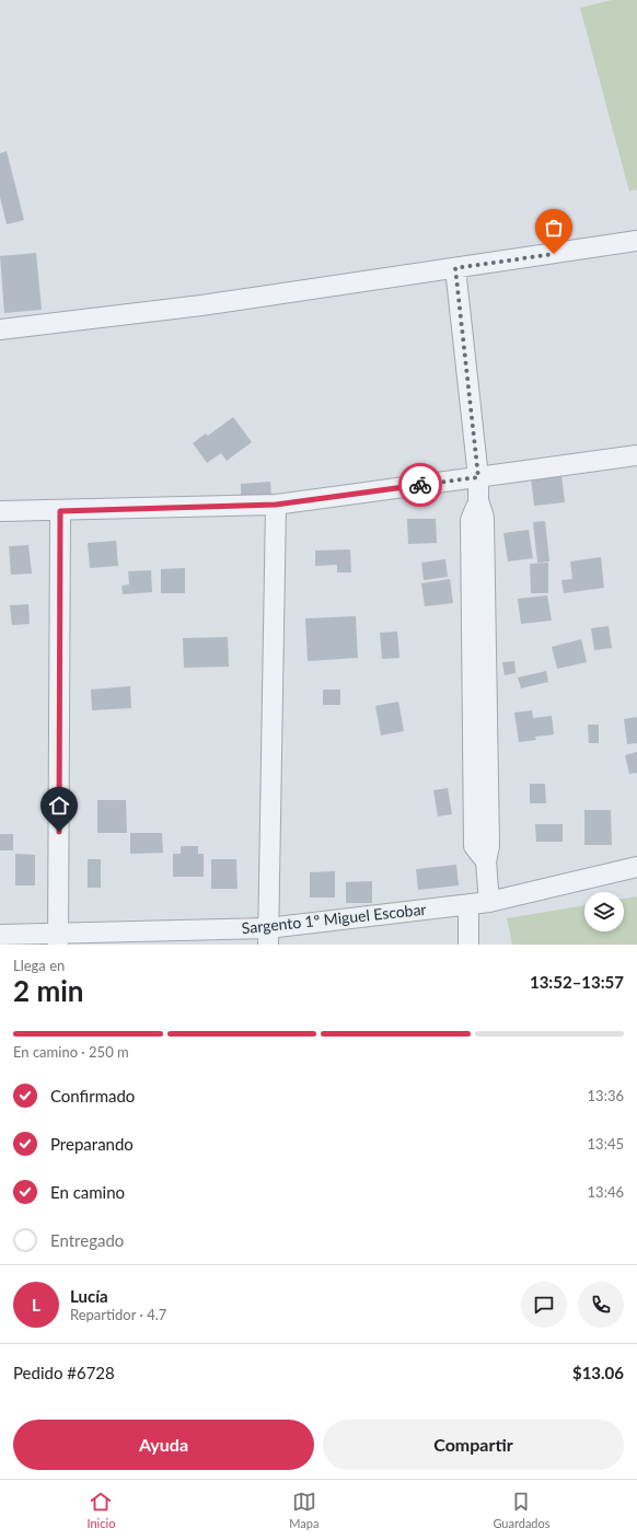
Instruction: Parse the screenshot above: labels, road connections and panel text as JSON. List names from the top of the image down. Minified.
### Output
{"streets":{"street":["Sargento 1º Miguel Escobar"]},"page":{"heading":["2 min","Llega en","13:52–13:57"],"panel":["Lucía","Repartidor · 4.7","Pedido #6728","$13.06"],"bar":"En camino · 250 m","list":[["Confirmado","13:36"],["Preparando","13:45"],["En camino","13:46"],"Entregado"],"round":"L","buttons":["Ayuda","Compartir"],"tabs":["Inicio","Mapa","Guardados"]}}
